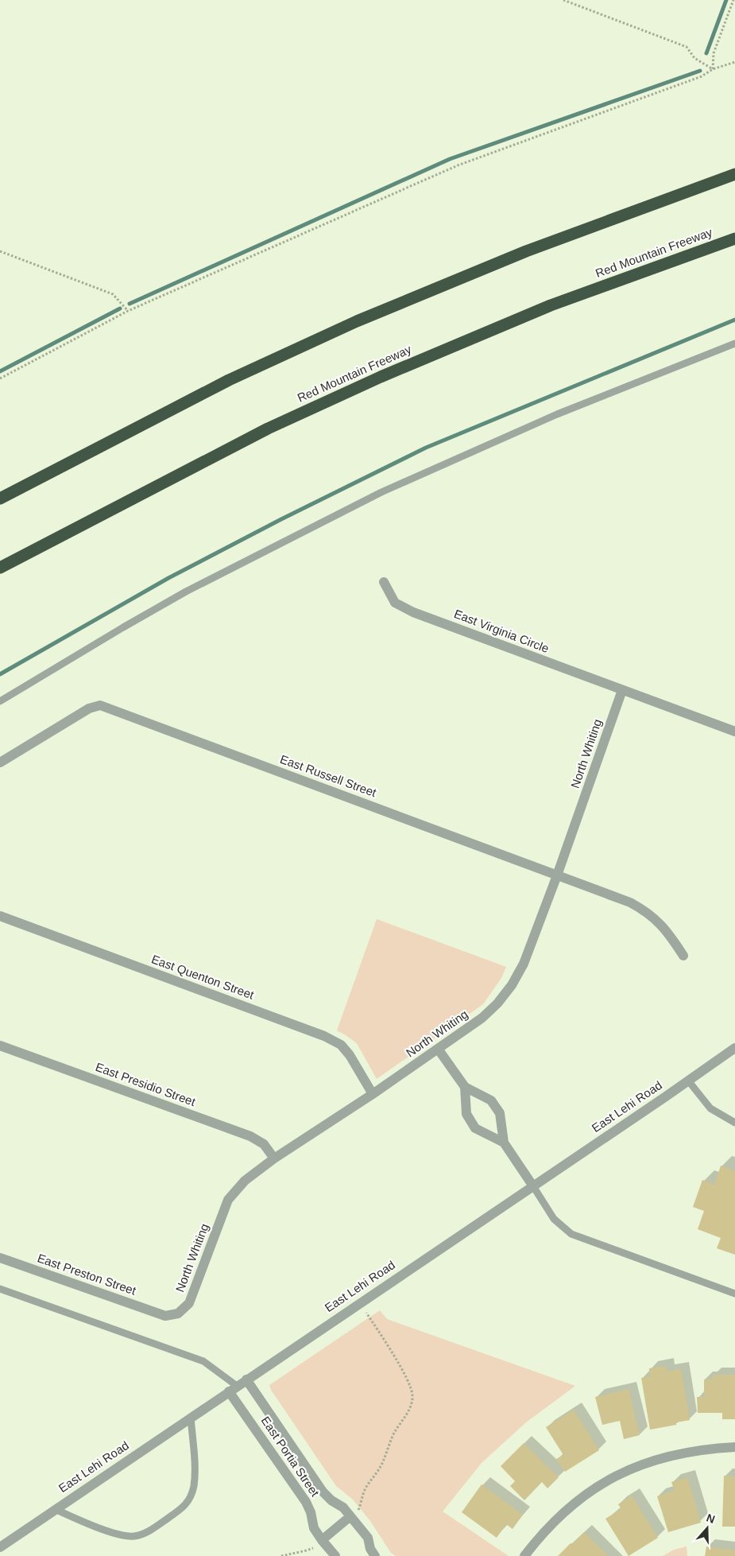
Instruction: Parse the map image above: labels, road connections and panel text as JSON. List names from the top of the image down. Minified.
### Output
{"streets":{"highway":["Red Mountain Freeway"],"street":["East Virginia Circle","North Whiting","East Russell Street","East Quenton Street","East Presidio Street","East Lehi Road","East Preston Street","East Portia Street"]},"crossings":[["East Virginia Circle","North Whiting"],["North Whiting","East Russell Street"],["North Whiting","East Quenton Street"],["North Whiting","East Presidio Street"],["North Whiting","East Preston Street"],["East Lehi Road","East Portia Street"]],"north":"top"}
